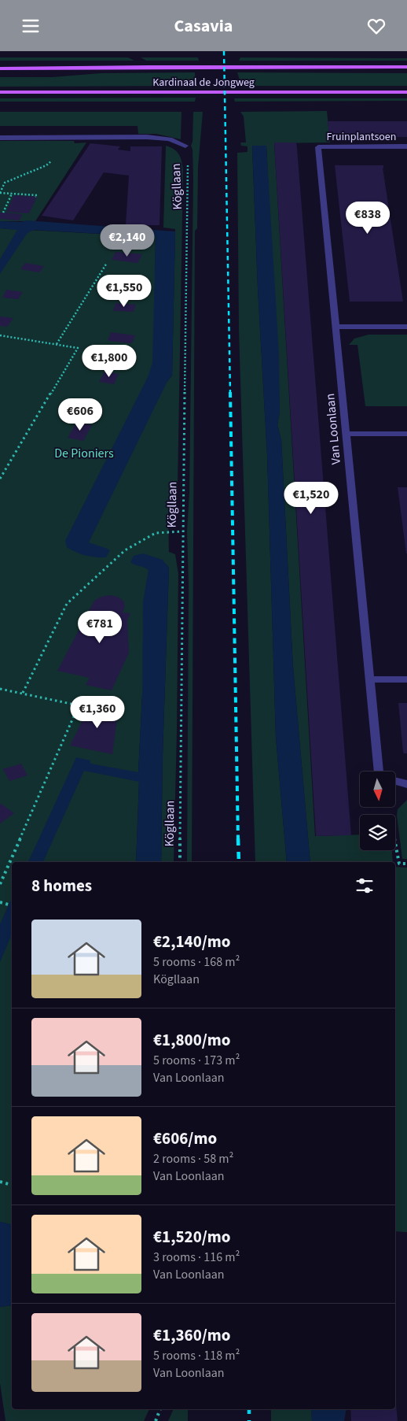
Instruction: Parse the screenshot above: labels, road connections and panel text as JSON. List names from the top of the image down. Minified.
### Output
{"streets":{"main road":["Kardinaal de Jongweg"],"street":["Fruinplantsoen","Kögllaan","Van Loonlaan"]},"crossings":[["Fruinplantsoen","Van Loonlaan"]],"parks":["De Pioniers"],"north":"bottom","page":{"header":"Casavia","price":["€838","€2,140","€1,550","€1,800","€606","€1,520","€781","€1,360"],"heading":"8 homes","list":[{"name":"€2,140/mo","note":"5 rooms · 168 m² · Kögllaan"},{"name":"€1,800/mo","note":"5 rooms · 173 m² · Van Loonlaan"},{"name":"€606/mo","note":"2 rooms · 58 m² · Van Loonlaan"},{"name":"€1,520/mo","note":"3 rooms · 116 m² · Van Loonlaan"},{"name":"€1,360/mo","note":"5 rooms · 118 m² · Van Loonlaan"}]}}
